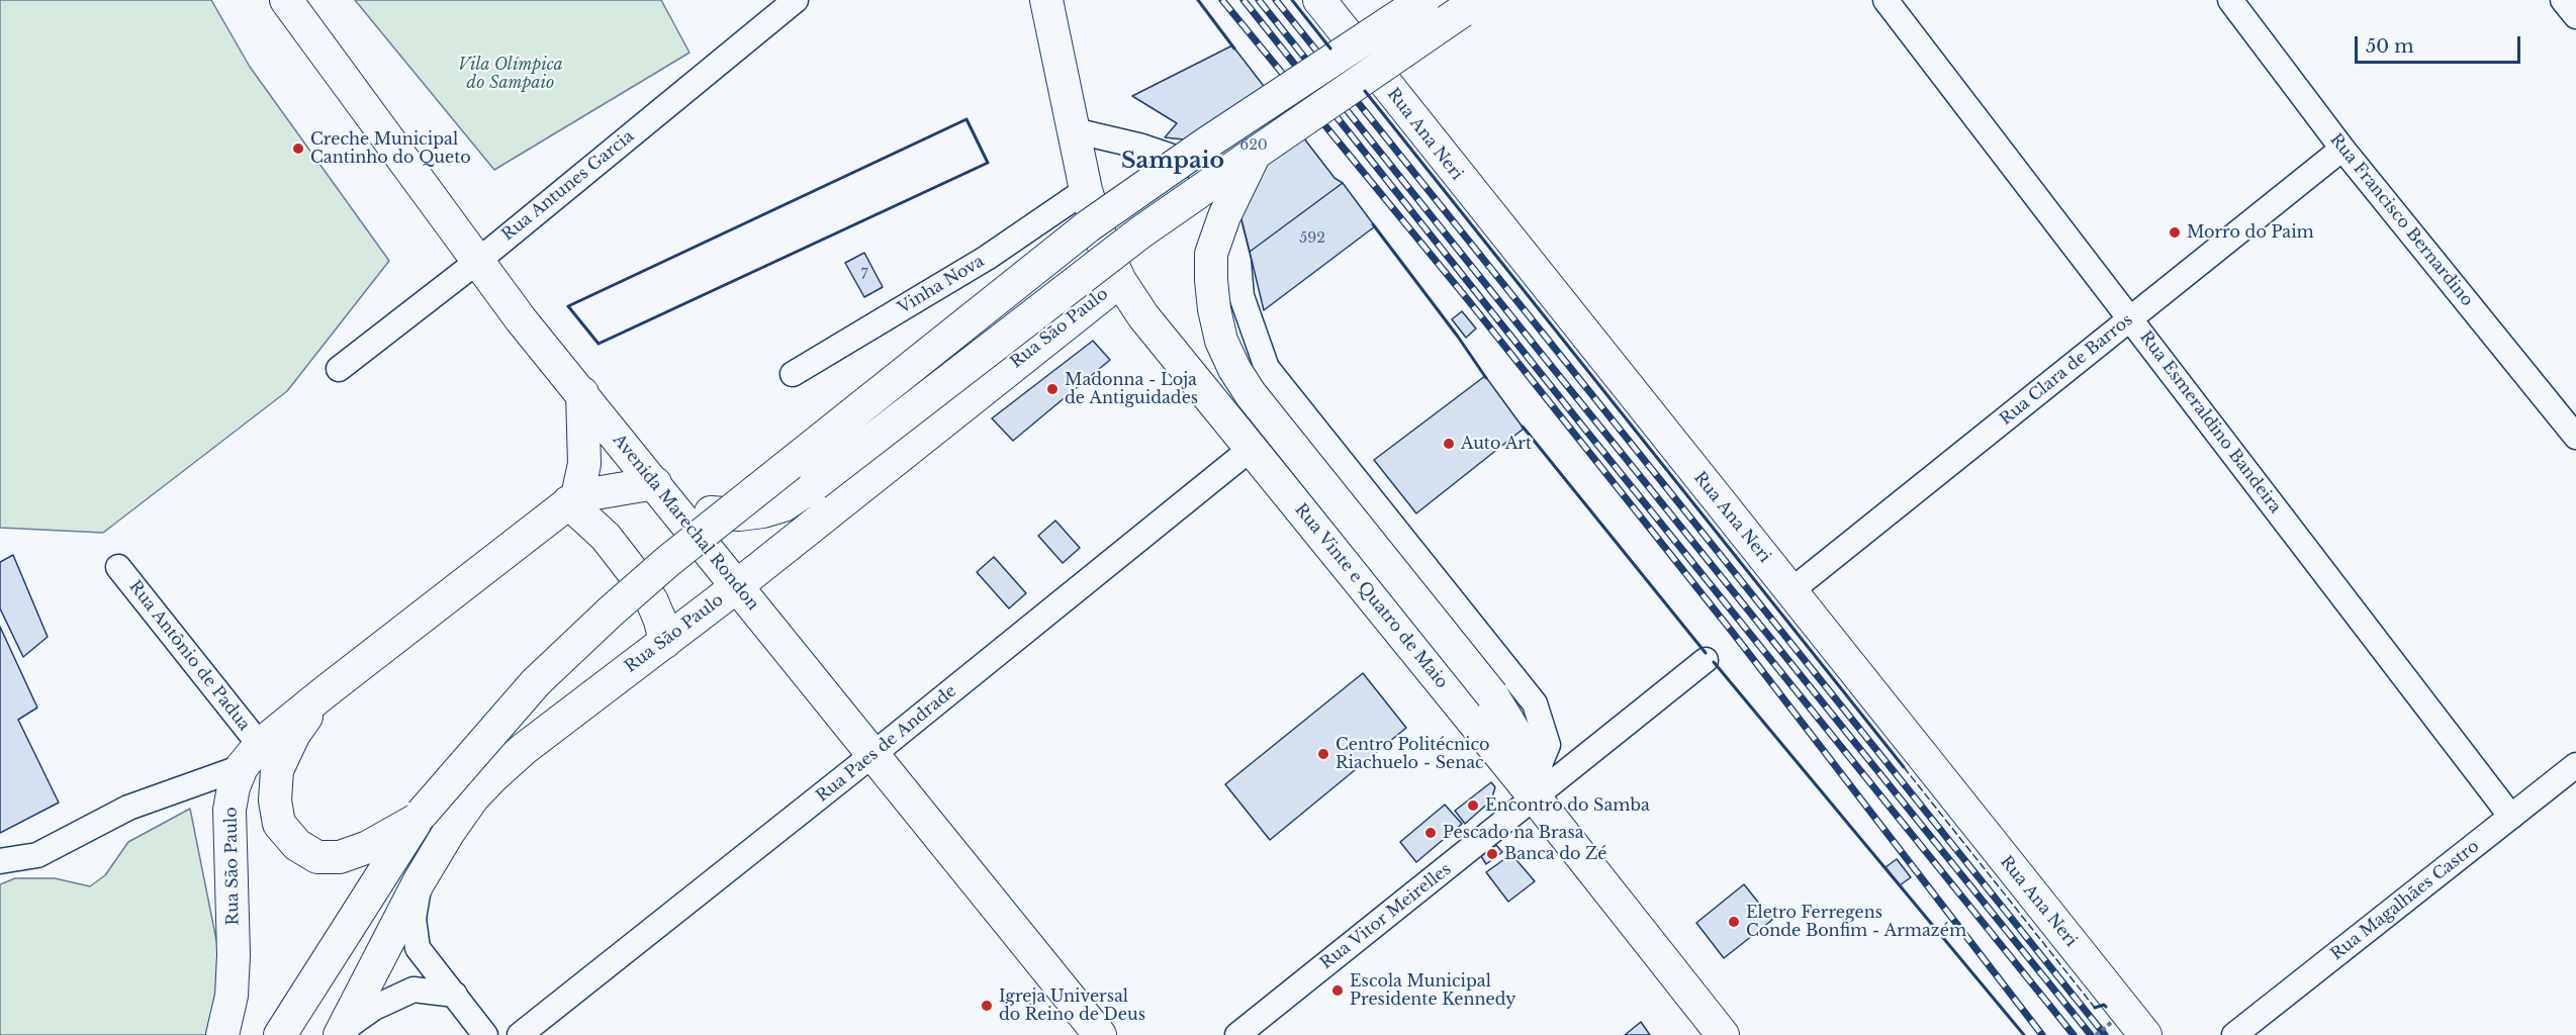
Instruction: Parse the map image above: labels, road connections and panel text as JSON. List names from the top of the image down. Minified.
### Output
{"streets":{"main road":["Rua Ana Neri","Rua São Paulo","Avenida Marechal Rondon","Rua Vinte e Quatro de Maio"],"street":["Rua Antunes Garcia","Rua Francisco Bernardino","Vinha Nova","Rua Clara de Barros","Rua Esmeraldino Bandeira","Rua Antônio de Padua","Rua Paes de Andrade","Rua Magalhães Castro","Rua Vitor Meirelles"]},"crossings":[["Rua Ana Neri","Rua Clara de Barros"],["Rua Antunes Garcia","Avenida Marechal Rondon"],["Rua Francisco Bernardino","Rua Clara de Barros"],["Vinha Nova","Rua Vinte e Quatro de Maio"],["Rua São Paulo","Avenida Marechal Rondon"],["Rua São Paulo","Rua Vinte e Quatro de Maio"],["Rua São Paulo","Rua Antônio de Padua"],["Rua Clara de Barros","Rua Esmeraldino Bandeira"],["Rua Esmeraldino Bandeira","Rua Magalhães Castro"],["Avenida Marechal Rondon","Rua Paes de Andrade"],["Rua Vinte e Quatro de Maio","Rua Paes de Andrade"],["Rua Vinte e Quatro de Maio","Rua Vitor Meirelles"]],"districts":["Sampaio"],"parks":["Vila Olímpica do Sampaio"],"places":["Creche Municipal Cantinho do Queto","Morro do Paim","Madonna - Loja de Antiguidades","Auto Art","Centro Politécnico Riachuelo - Senac","Encontro do Samba","Pescado na Brasa","Banca do Zé","Eletro Ferregens Conde Bonfim - Armazém","Escola Municipal Presidente Kennedy","Igreja Universal do Reino de Deus"],"house_numbers":["620","592","7"],"scale_bar":"50 m"}
